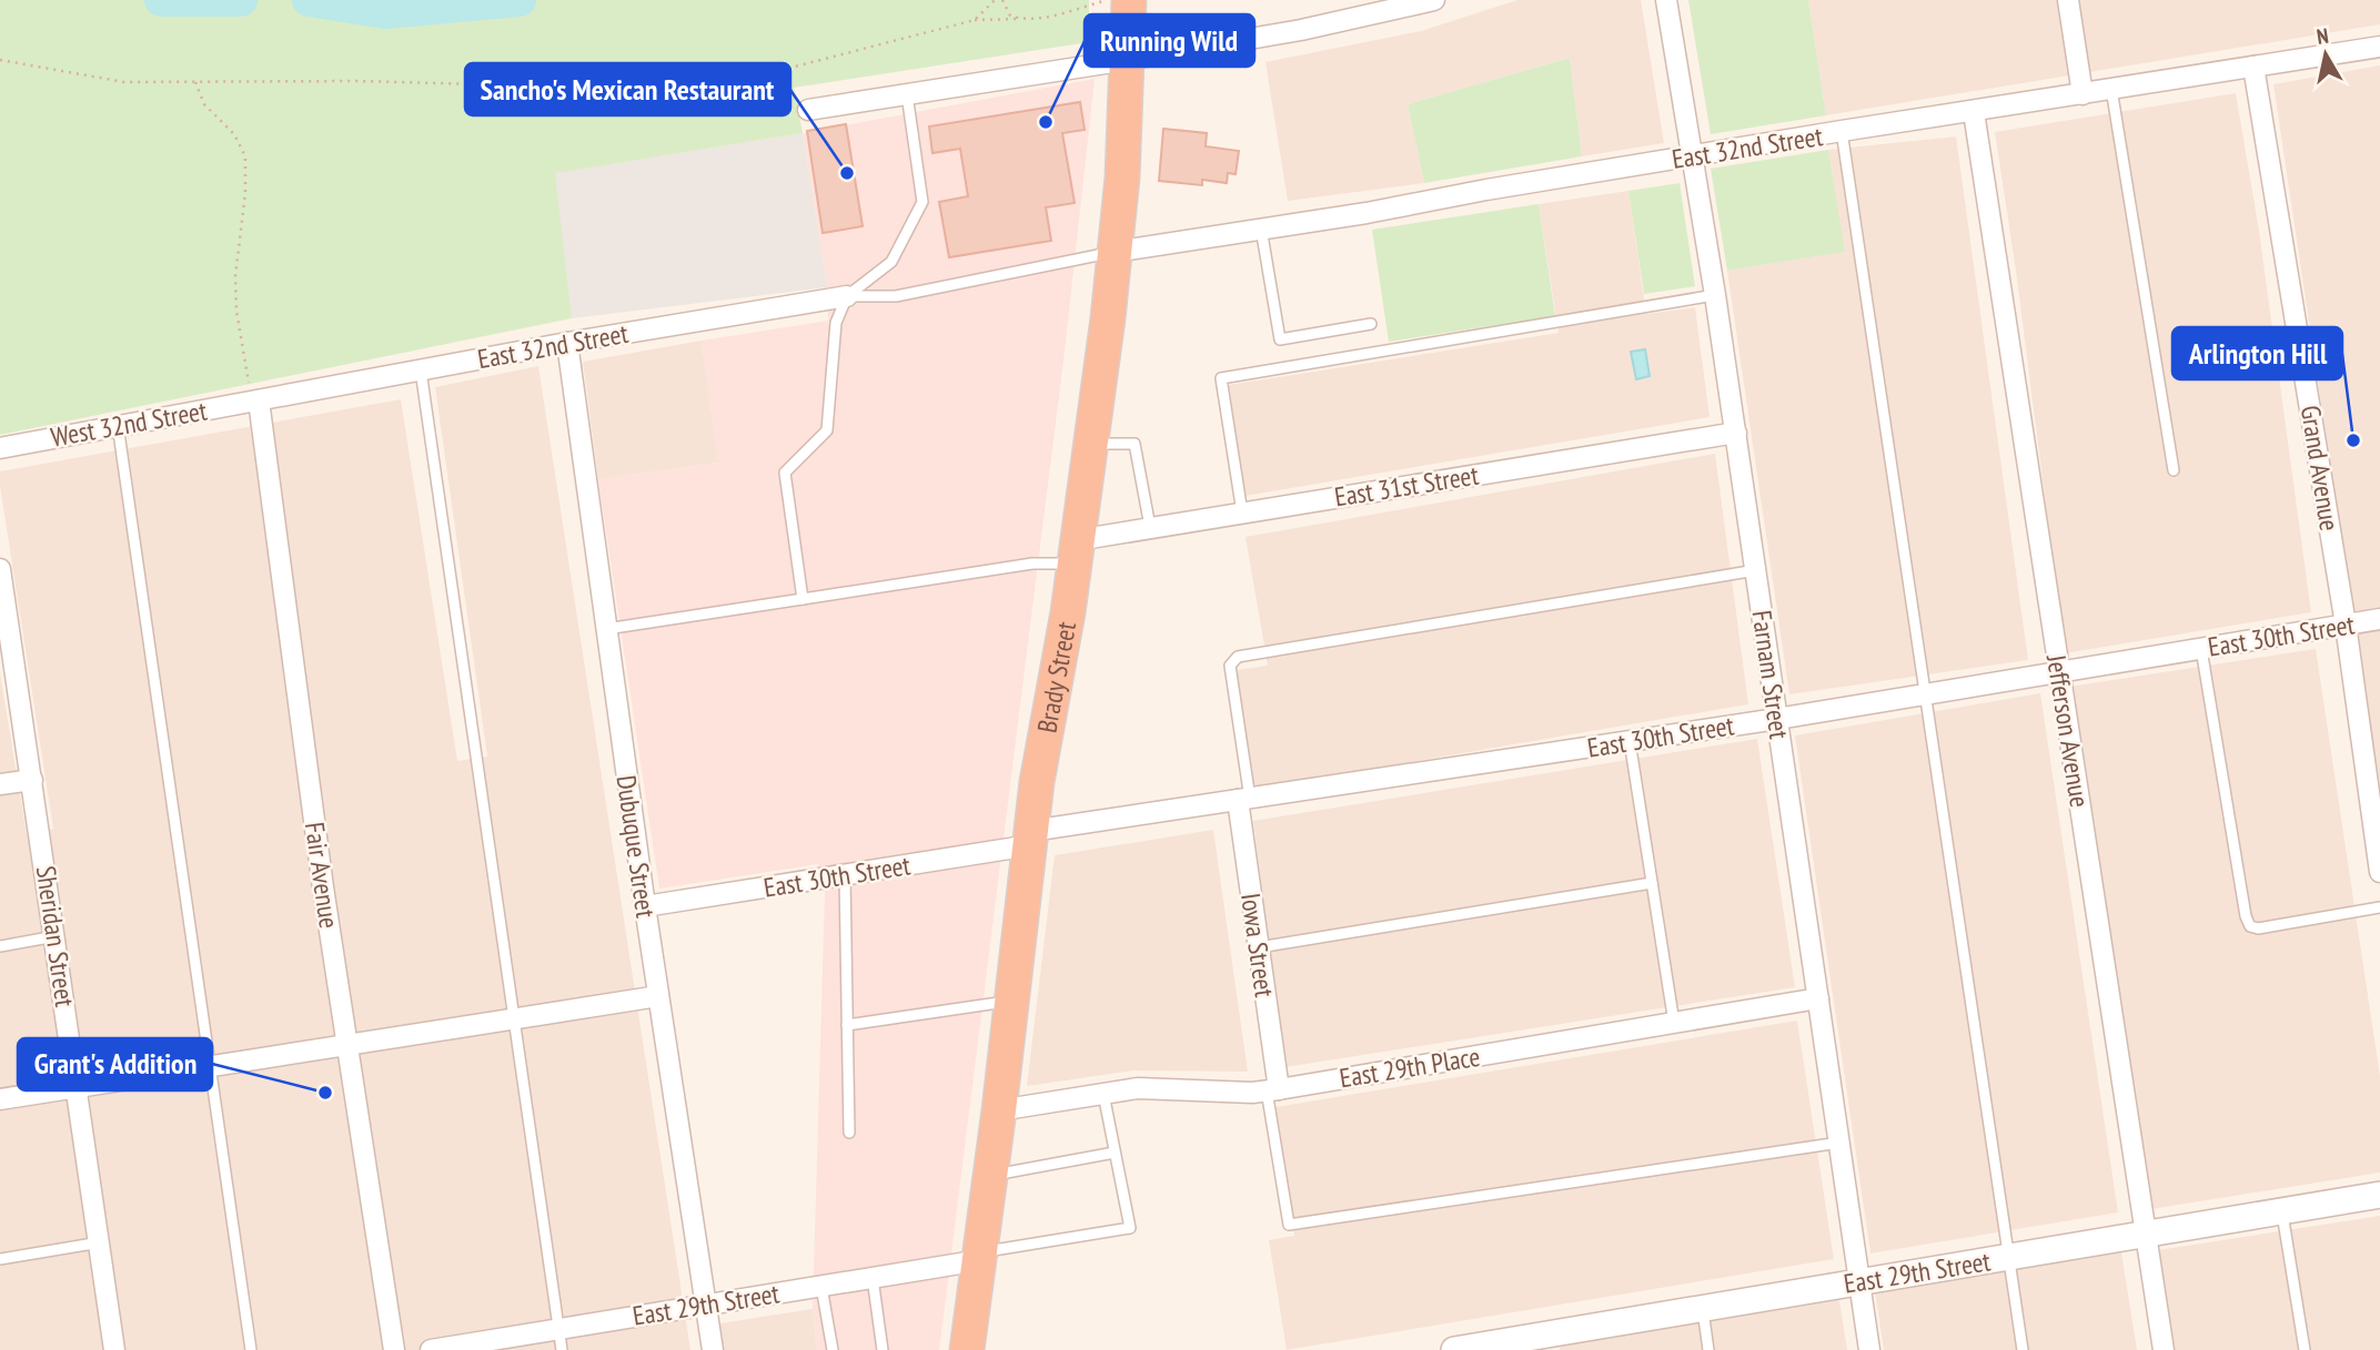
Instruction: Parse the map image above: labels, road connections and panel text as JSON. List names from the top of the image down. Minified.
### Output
{"streets":{"highway":["Brady Street"],"street":["East 32nd Street","West 32nd Street","Grand Avenue","East 31st Street","East 30th Street","Farnam Street","Jefferson Avenue","Dubuque Street","Fair Avenue","Sheridan Street","Iowa Street","East 29th Place","East 29th Street"]},"crossings":[["East 32nd Street","West 32nd Street"],["East 32nd Street","Grand Avenue"],["East 32nd Street","Farnam Street"],["East 32nd Street","Brady Street"],["East 32nd Street","Jefferson Avenue"],["East 32nd Street","Dubuque Street"],["East 32nd Street","Fair Avenue"],["West 32nd Street","Fair Avenue"],["Grand Avenue","East 30th Street"],["East 31st Street","Farnam Street"],["East 31st Street","Brady Street"],["East 30th Street","Farnam Street"],["East 30th Street","Brady Street"],["East 30th Street","Jefferson Avenue"],["East 30th Street","Dubuque Street"],["East 30th Street","Iowa Street"],["Farnam Street","East 29th Place"],["Farnam Street","East 29th Street"],["Brady Street","East 29th Place"],["Brady Street","East 29th Street"],["Jefferson Avenue","East 29th Street"],["Dubuque Street","East 29th Street"],["Iowa Street","East 29th Place"]],"places":["Running Wild","Sancho's Mexican Restaurant","Arlington Hill","Grant's Addition"],"north":"top"}
